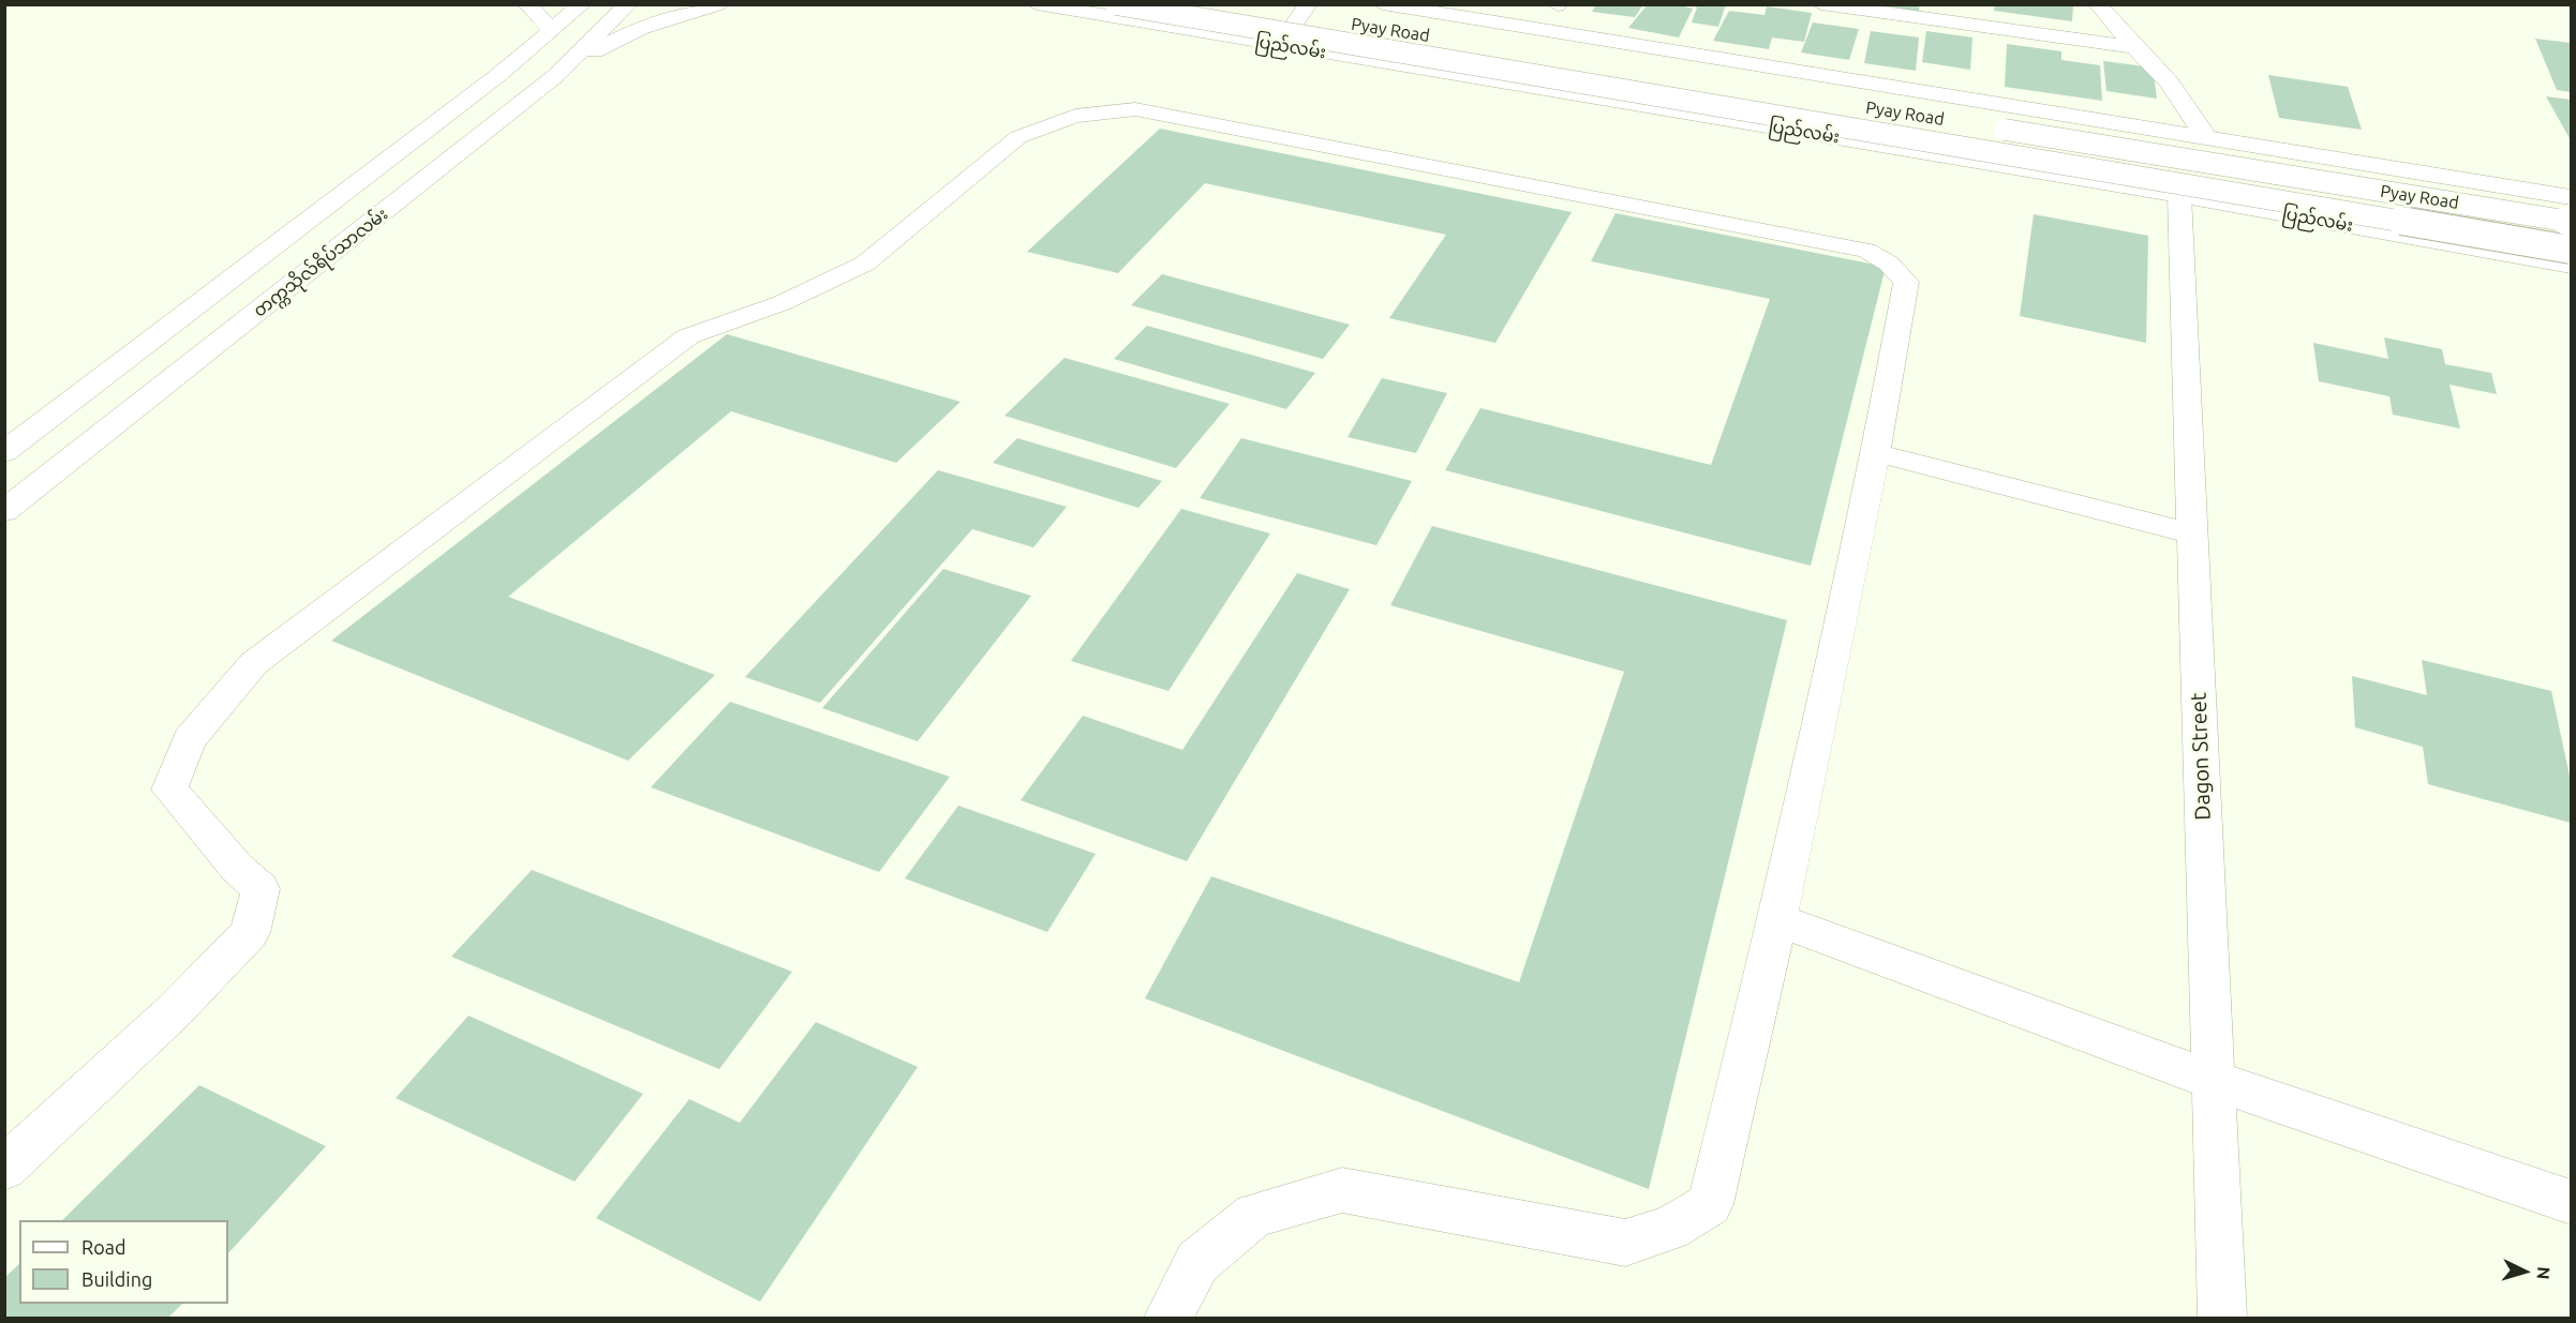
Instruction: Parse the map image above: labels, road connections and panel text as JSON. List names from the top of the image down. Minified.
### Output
{"streets":{"main road":["Pyay Road","ပြည်လမ်း","တက္ကသိုလ်ရိပ်သာလမ်း"],"lane":["Dagon Street"]},"crossings":[["ပြည်လမ်း","Dagon Street"]],"legend":["Road","Building"],"north":"right"}
